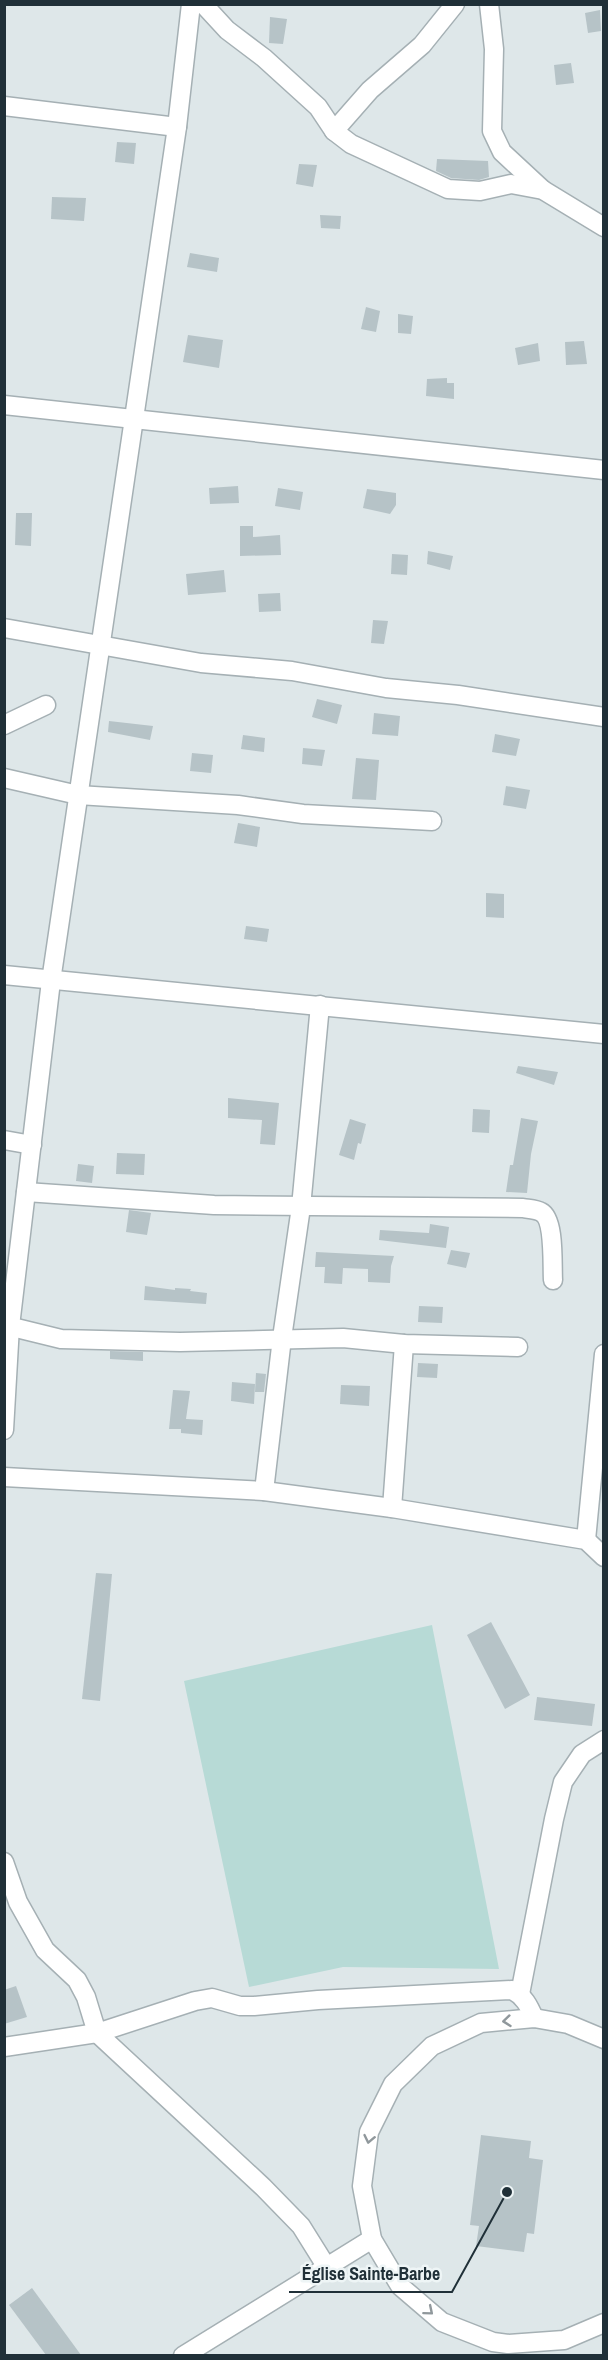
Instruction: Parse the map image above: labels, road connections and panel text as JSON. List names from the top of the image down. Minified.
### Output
{"places":["Église Sainte-Barbe"]}
